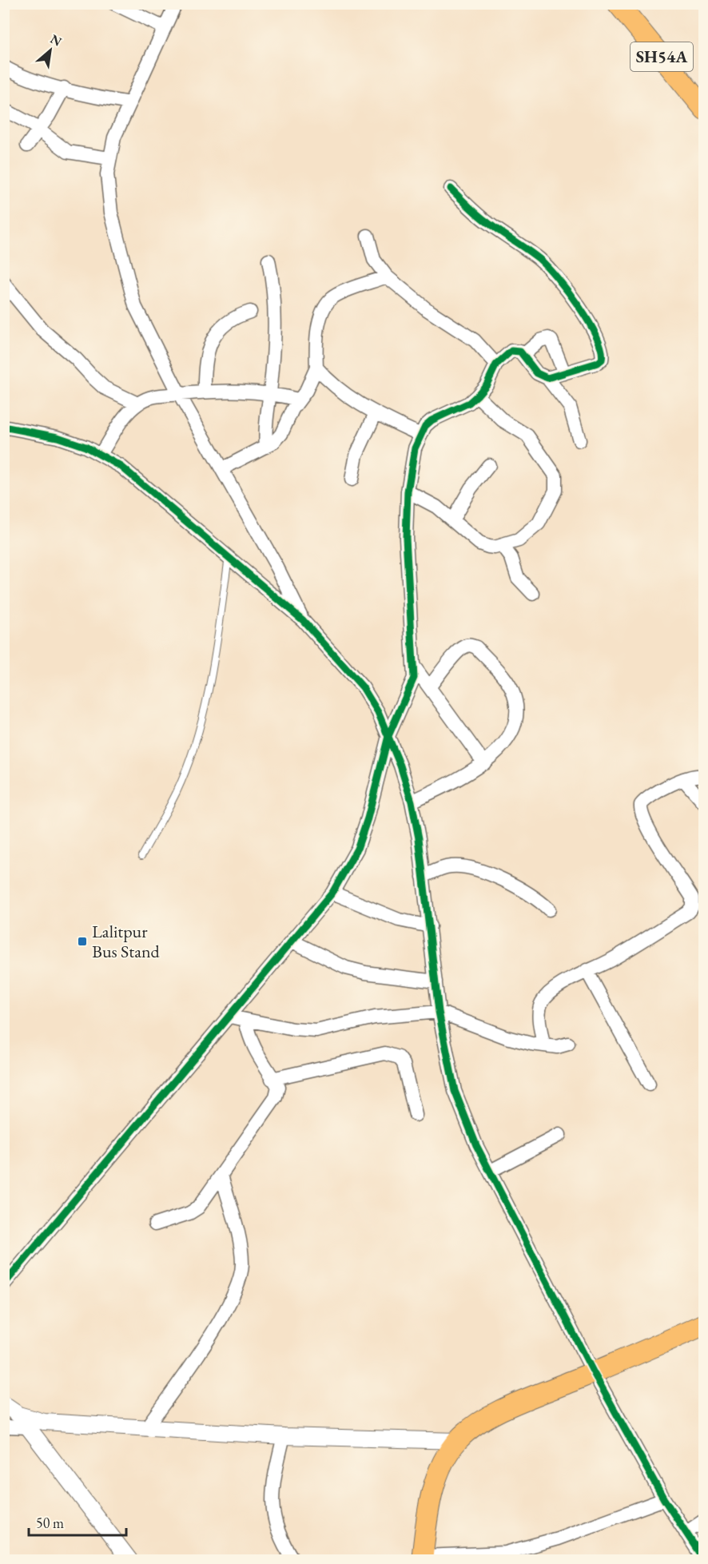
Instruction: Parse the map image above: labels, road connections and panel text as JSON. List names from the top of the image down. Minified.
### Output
{"streets":{"main road":["SH54A"]},"places":{"transit":["Lalitpur Bus Stand"]},"scale_bar":"50 m","north":"top right"}
